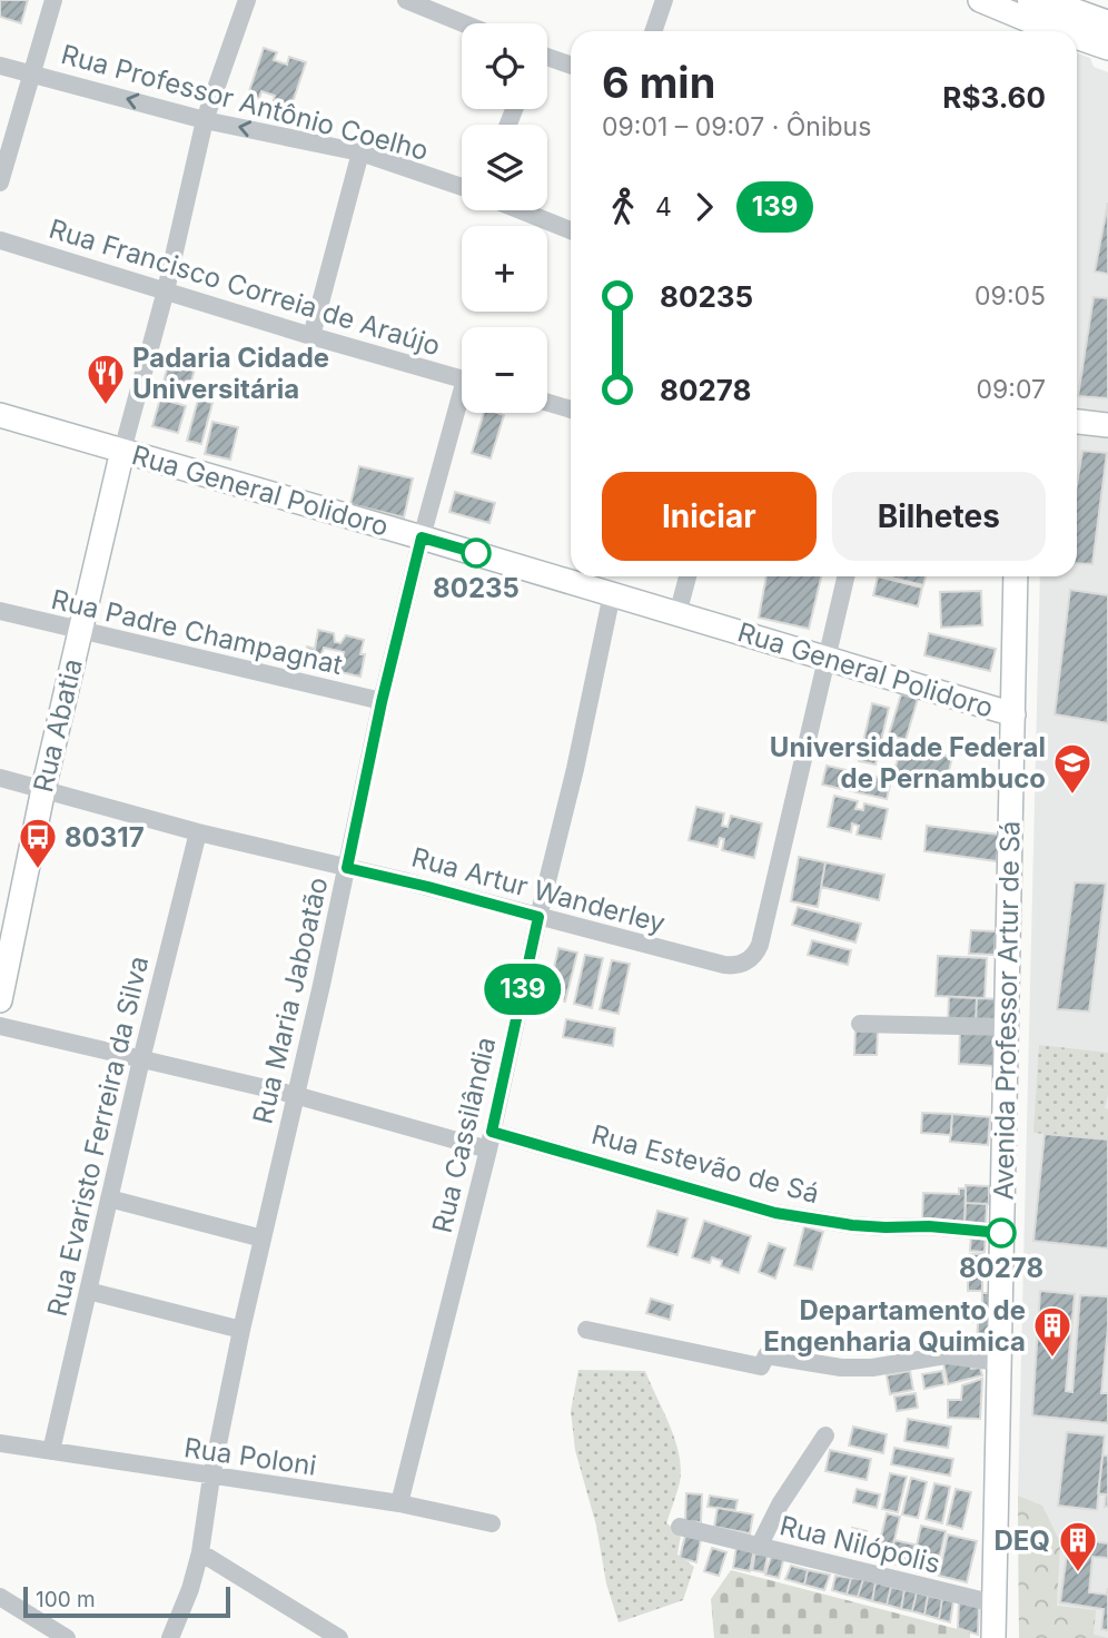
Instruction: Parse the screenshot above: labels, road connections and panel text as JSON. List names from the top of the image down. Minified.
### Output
{"streets":{"street":["Rua Professor Antônio Coelho","Rua Francisco Correia de Araújo","Rua General Polidoro","Rua Padre Champagnat","Rua Abatia","Rua Artur Wanderley","Rua Maria Jaboatão","Avenida Professor Artur de Sá","Rua Cassilândia","Rua Evaristo Ferreira da Silva","Rua Estevão de Sá","Rua Poloni","Rua Nilópolis"]},"crossings":[["Rua General Polidoro","Rua Abatia"],["Rua General Polidoro","Rua Artur Wanderley"],["Rua General Polidoro","Rua Maria Jaboatão"],["Rua General Polidoro","Avenida Professor Artur de Sá"],["Rua General Polidoro","Rua Cassilândia"],["Rua Padre Champagnat","Rua Abatia"],["Rua Padre Champagnat","Rua Maria Jaboatão"],["Rua Abatia","Rua Artur Wanderley"],["Rua Artur Wanderley","Rua Maria Jaboatão"],["Rua Artur Wanderley","Rua Cassilândia"],["Rua Artur Wanderley","Rua Evaristo Ferreira da Silva"],["Rua Maria Jaboatão","Rua Estevão de Sá"],["Rua Maria Jaboatão","Rua Poloni"],["Avenida Professor Artur de Sá","Rua Estevão de Sá"],["Avenida Professor Artur de Sá","Rua Nilópolis"],["Rua Cassilândia","Rua Estevão de Sá"],["Rua Cassilândia","Rua Poloni"],["Rua Evaristo Ferreira da Silva","Rua Estevão de Sá"],["Rua Evaristo Ferreira da Silva","Rua Poloni"]],"one_way":["Rua Professor Antônio Coelho"],"places":{"restaurant":["Padaria Cidade Universitária"],"other":["80235","80278"],"school or university":["Universidade Federal de Pernambuco"],"bus stop":["80317"],"building":["Departamento de Engenharia Quimica","DEQ"]},"lines":["bus line 139"],"scale_bar":"100 m","page":{"on_map":"139","map_buttons":["+","−"],"heading":["6 min","09:01 – 09:07 · Ônibus","R$3.60"],"legs":["4","139"],"list":[{"name":"80235","value":"09:05"},{"name":"80278","value":"09:07"}],"buttons":["Iniciar","Bilhetes"],"scale":"100 m"}}
